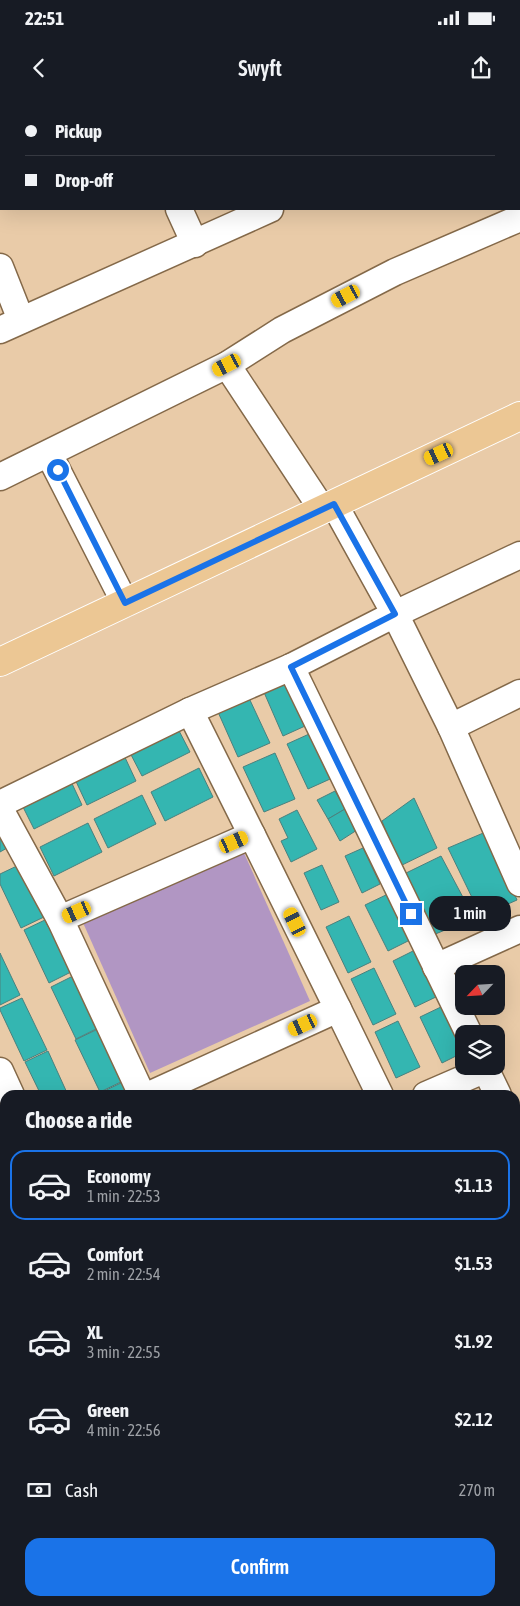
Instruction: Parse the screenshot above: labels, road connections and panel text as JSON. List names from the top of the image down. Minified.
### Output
{"north":"bottom left","page":{"status":"22:51","header":"Swyft","banner":["Pickup","Drop-off"],"bubble":"1 min","heading":"Choose a ride","list":[{"name":"Economy","note":"1 min · 22:53","value":"$1.13"},{"name":"Comfort","note":"2 min · 22:54","value":"$1.53"},{"name":"XL","note":"3 min · 22:55","value":"$1.92"},{"name":"Green","note":"4 min · 22:56","value":"$2.12"}],"pay":["Cash","270 m"],"buttons":"Confirm"}}
